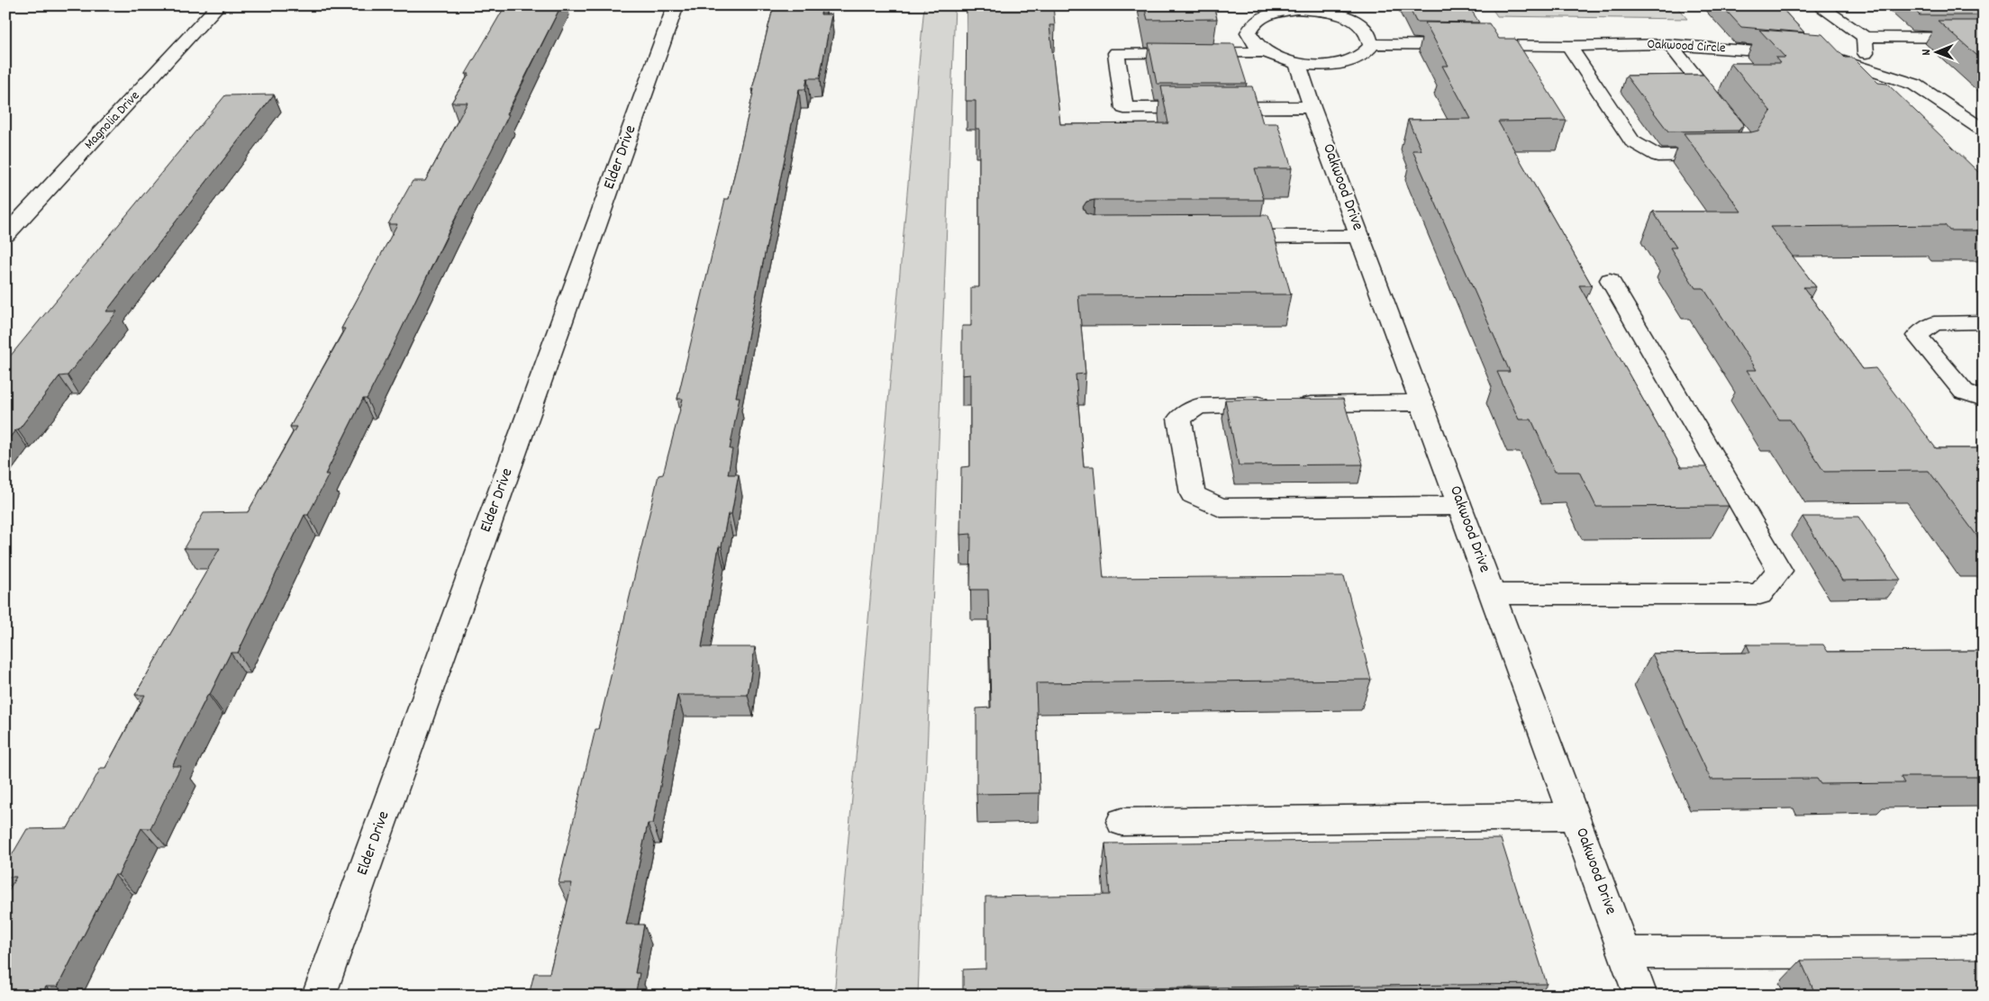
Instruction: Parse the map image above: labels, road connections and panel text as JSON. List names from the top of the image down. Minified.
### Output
{"streets":{"street":["Oakwood Circle","Magnolia Drive","Elder Drive","Oakwood Drive"]},"north":"left"}
